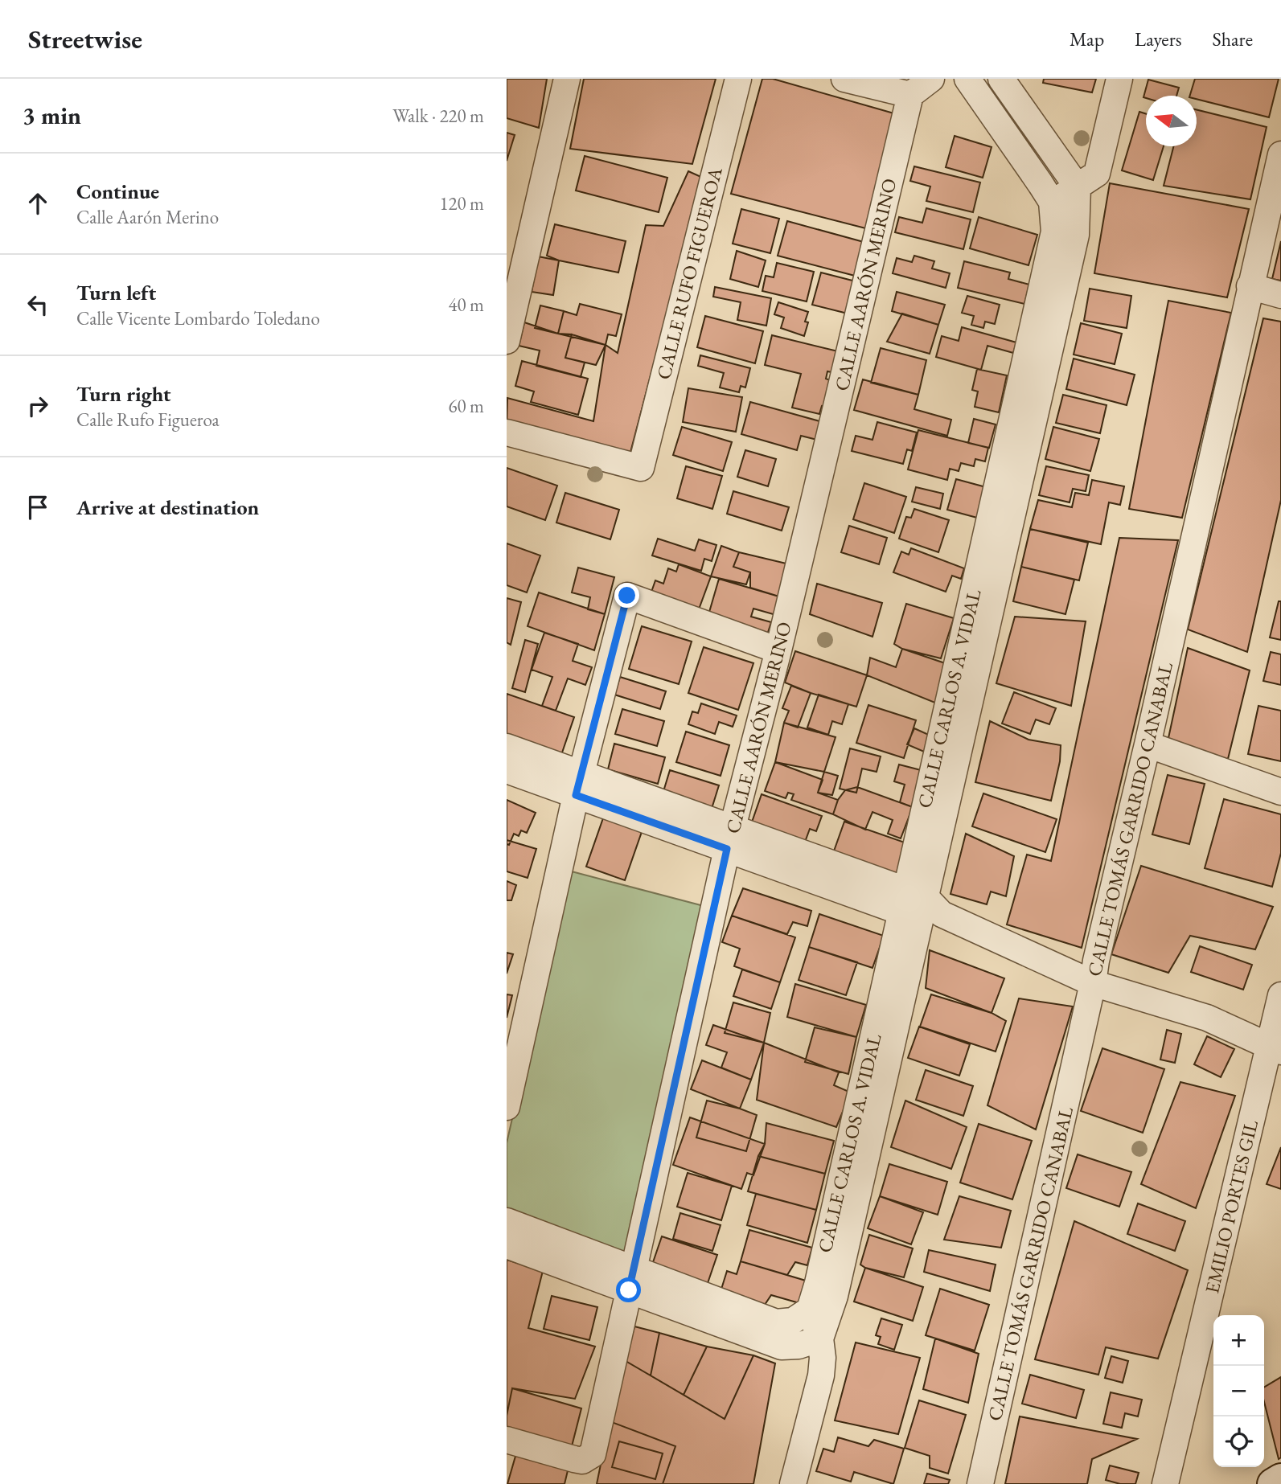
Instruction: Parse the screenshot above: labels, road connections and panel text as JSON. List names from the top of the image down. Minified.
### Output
{"streets":{"street":["CALLE RUFO FIGUEROA","CALLE AARÓN MERINO","CALLE CARLOS A. VIDAL","CALLE TOMÁS GARRIDO CANABAL","EMILIO PORTES GIL"]},"north":"left","page":{"header":"Streetwise","nav":["Map","Layers","Share"],"heading":["3 min","Walk · 220 m"],"list":[["Continue","Calle Aarón Merino","120 m"],["Turn left","Calle Vicente Lombardo Toledano","40 m"],["Turn right","Calle Rufo Figueroa","60 m"],"Arrive at destination"],"map_buttons":["+","−"]}}
